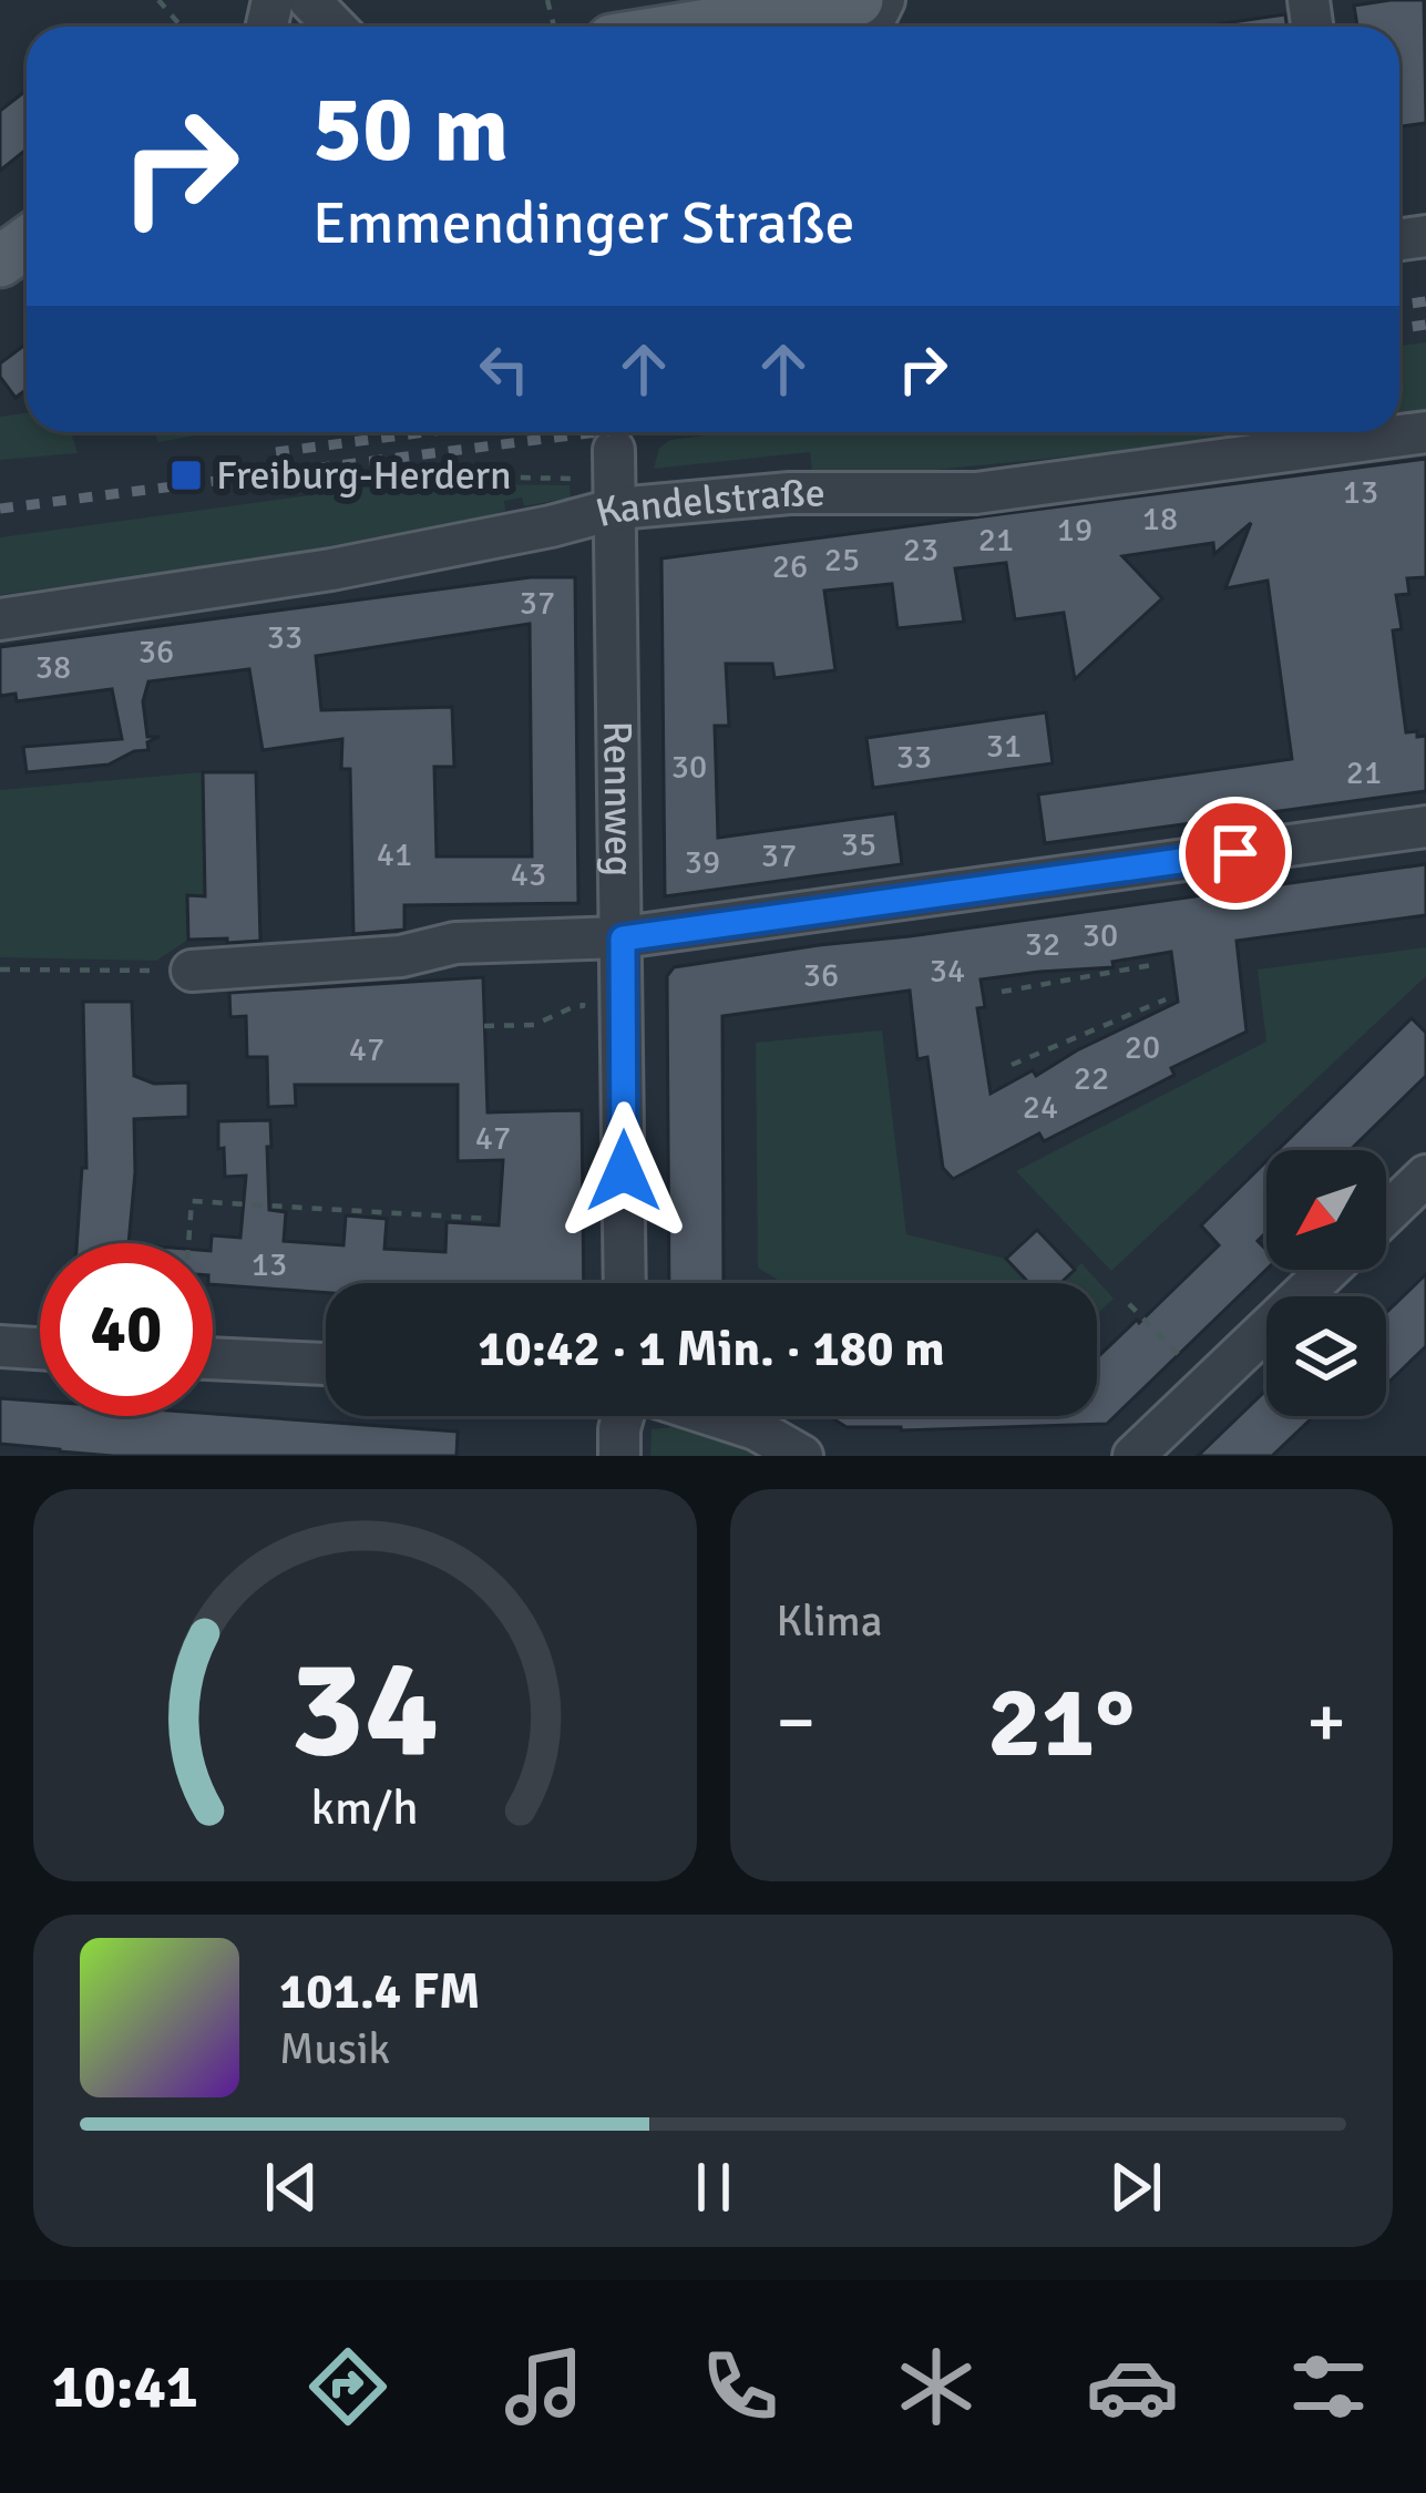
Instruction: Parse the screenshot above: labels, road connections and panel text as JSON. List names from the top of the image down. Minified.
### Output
{"streets":{"street":["Kandelstraße","Rennweg"]},"crossings":[["Kandelstraße","Rennweg"]],"places":{"transit":["Freiburg-Herdern"]},"house_numbers":["13","18","19","21","23","25","26","37","33","36","38","31","33","30","21","35","41","37","39","43","30","32","34","36","20","47","22","24","47","13"],"north":"bottom left","page":{"turn":["50 m","Emmendinger Straße"],"limit":"40","trip":"10:42 · 1 Min. · 180 m","tile":"Klima","heat":["−","21°","+"],"song":["101.4 FM","Musik"],"tabs":"10:41","gauge":["34","km/h"]}}
